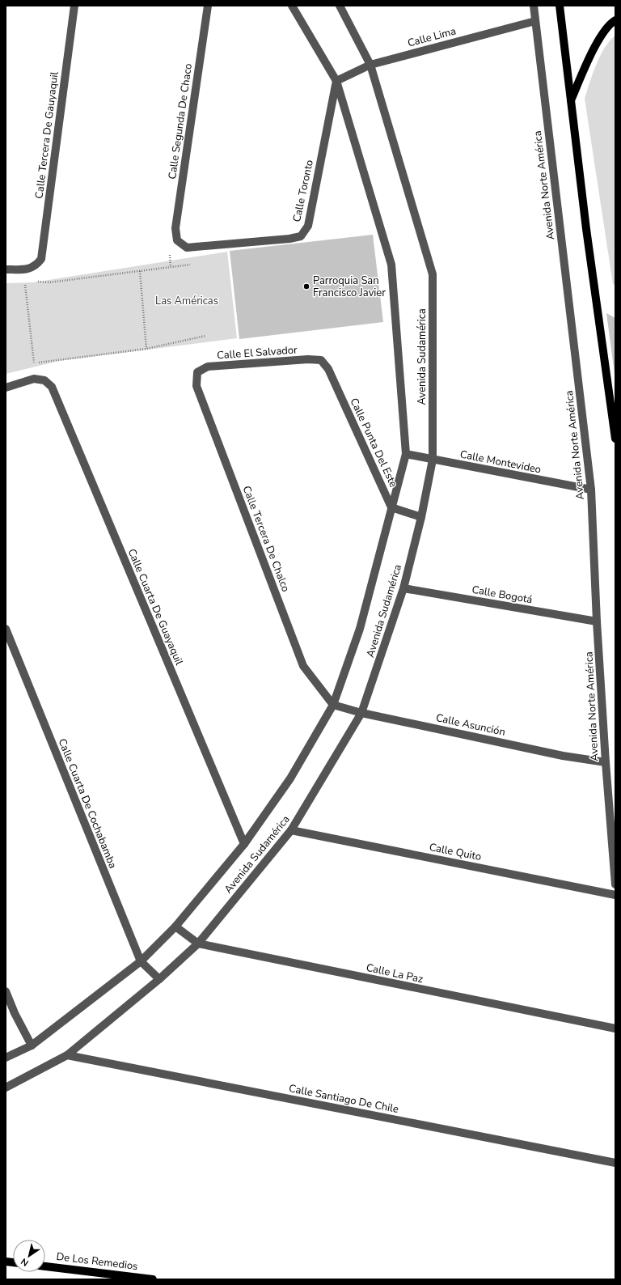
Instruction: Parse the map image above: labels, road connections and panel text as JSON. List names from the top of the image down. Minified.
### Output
{"streets":{"main road":["De Los Remedios"],"street":["Calle Lima","Calle Segunda De Chaco","Calle Tercera De Gauyaquil","Avenida Norte América","Calle Toronto","Calle El Salvador","Avenida Sudamérica","Calle Punta Del Este","Calle Montevideo","Calle Tercera De Chalco","Calle Bogotá","Calle Cuarta De Guayaquil","Calle Asunción","Calle Cuarta De Cochabamba","Calle Quito","Calle La Paz","Calle Santiago De Chile"]},"crossings":[["Calle Lima","Avenida Norte América"],["Calle Lima","Calle Toronto"],["Calle Lima","Avenida Sudamérica"],["Calle Segunda De Chaco","Calle Toronto"],["Avenida Norte América","Calle Montevideo"],["Avenida Norte América","Calle Bogotá"],["Avenida Norte América","Calle Asunción"],["Calle Toronto","Avenida Sudamérica"],["Calle El Salvador","Calle Punta Del Este"],["Calle El Salvador","Calle Tercera De Chalco"],["Avenida Sudamérica","Calle Punta Del Este"],["Avenida Sudamérica","Calle Montevideo"],["Avenida Sudamérica","Calle Tercera De Chalco"],["Avenida Sudamérica","Calle Bogotá"],["Avenida Sudamérica","Calle Cuarta De Guayaquil"],["Avenida Sudamérica","Calle Asunción"],["Avenida Sudamérica","Calle Cuarta De Cochabamba"],["Avenida Sudamérica","Calle Quito"],["Avenida Sudamérica","Calle La Paz"],["Avenida Sudamérica","Calle Santiago De Chile"],["Calle Tercera De Chalco","Calle Asunción"]],"parks":["Las Américas"],"places":["Parroquia San Francisco Javier"],"north":"bottom left"}
